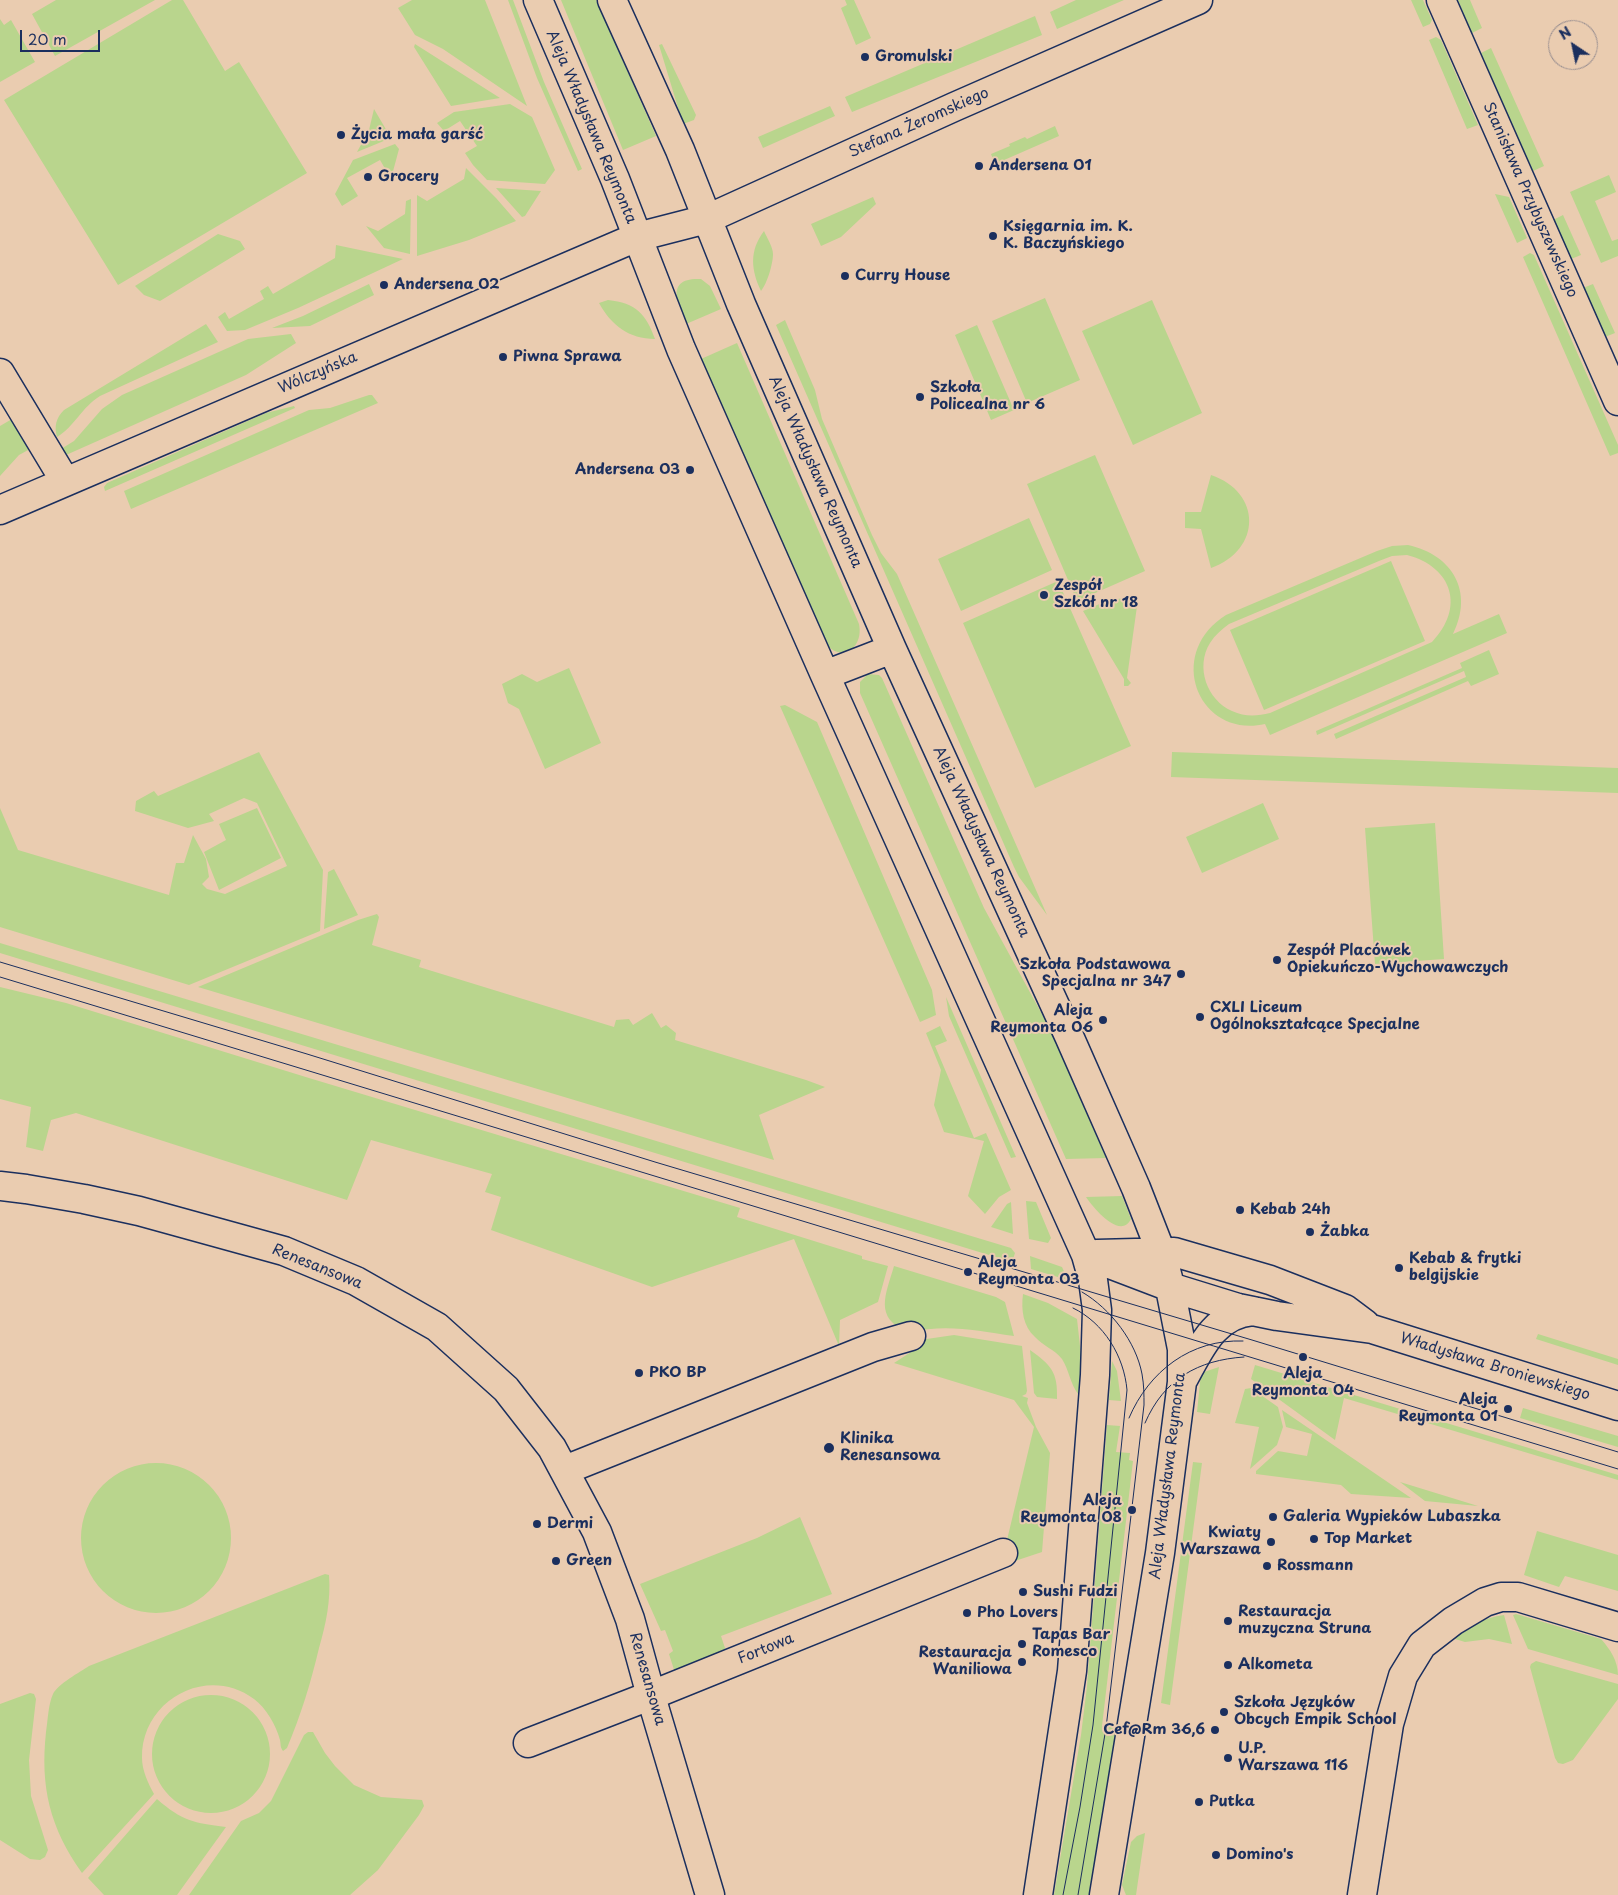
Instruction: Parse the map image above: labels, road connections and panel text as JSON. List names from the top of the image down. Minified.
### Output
{"streets":{"main road":["Stefana Żeromskiego","Aleja Władysława Reymonta","Stanisława Przybyszewskiego","Wólczyńska","Renesansowa","Władysława Broniewskiego","Fortowa"]},"crossings":[["Stefana Żeromskiego","Aleja Władysława Reymonta"],["Stefana Żeromskiego","Wólczyńska"],["Aleja Władysława Reymonta","Wólczyńska"],["Aleja Władysława Reymonta","Władysława Broniewskiego"],["Renesansowa","Fortowa"]],"places":["Gromulski","Życia mała garść","Andersena 01","Grocery","Księgarnia im. K. K. Baczyńskiego","Curry House","Andersena 02","Piwna Sprawa","Szkoła Policealna nr 6","Andersena 03","Zespół Szkół nr 18","Zespół Placówek Opiekuńczo-Wychowawczych","Szkoła Podstawowa Specjalna nr 347","CXLI Liceum Ogólnokształcące Specjalne","Aleja Reymonta 06","Kebab 24h","Żabka","Kebab & frytki belgijskie","Aleja Reymonta 03","Aleja Reymonta 04","PKO BP","Aleja Reymonta 01","Klinika Renesansowa","Aleja Reymonta 08","Galeria Wypieków Lubaszka","Dermi","Top Market","Kwiaty Warszawa","Green","Rossmann","Sushi Fudzi","Pho Lovers","Restauracja muzyczna Struna","Tapas Bar Romesco","Restauracja Waniliowa","Alkometa","Szkoła Języków Obcych Empik School","Cef@Rm 36,6","U.P. Warszawa 116","Putka","Domino's"],"scale_bar":"20 m","north":"top left"}
